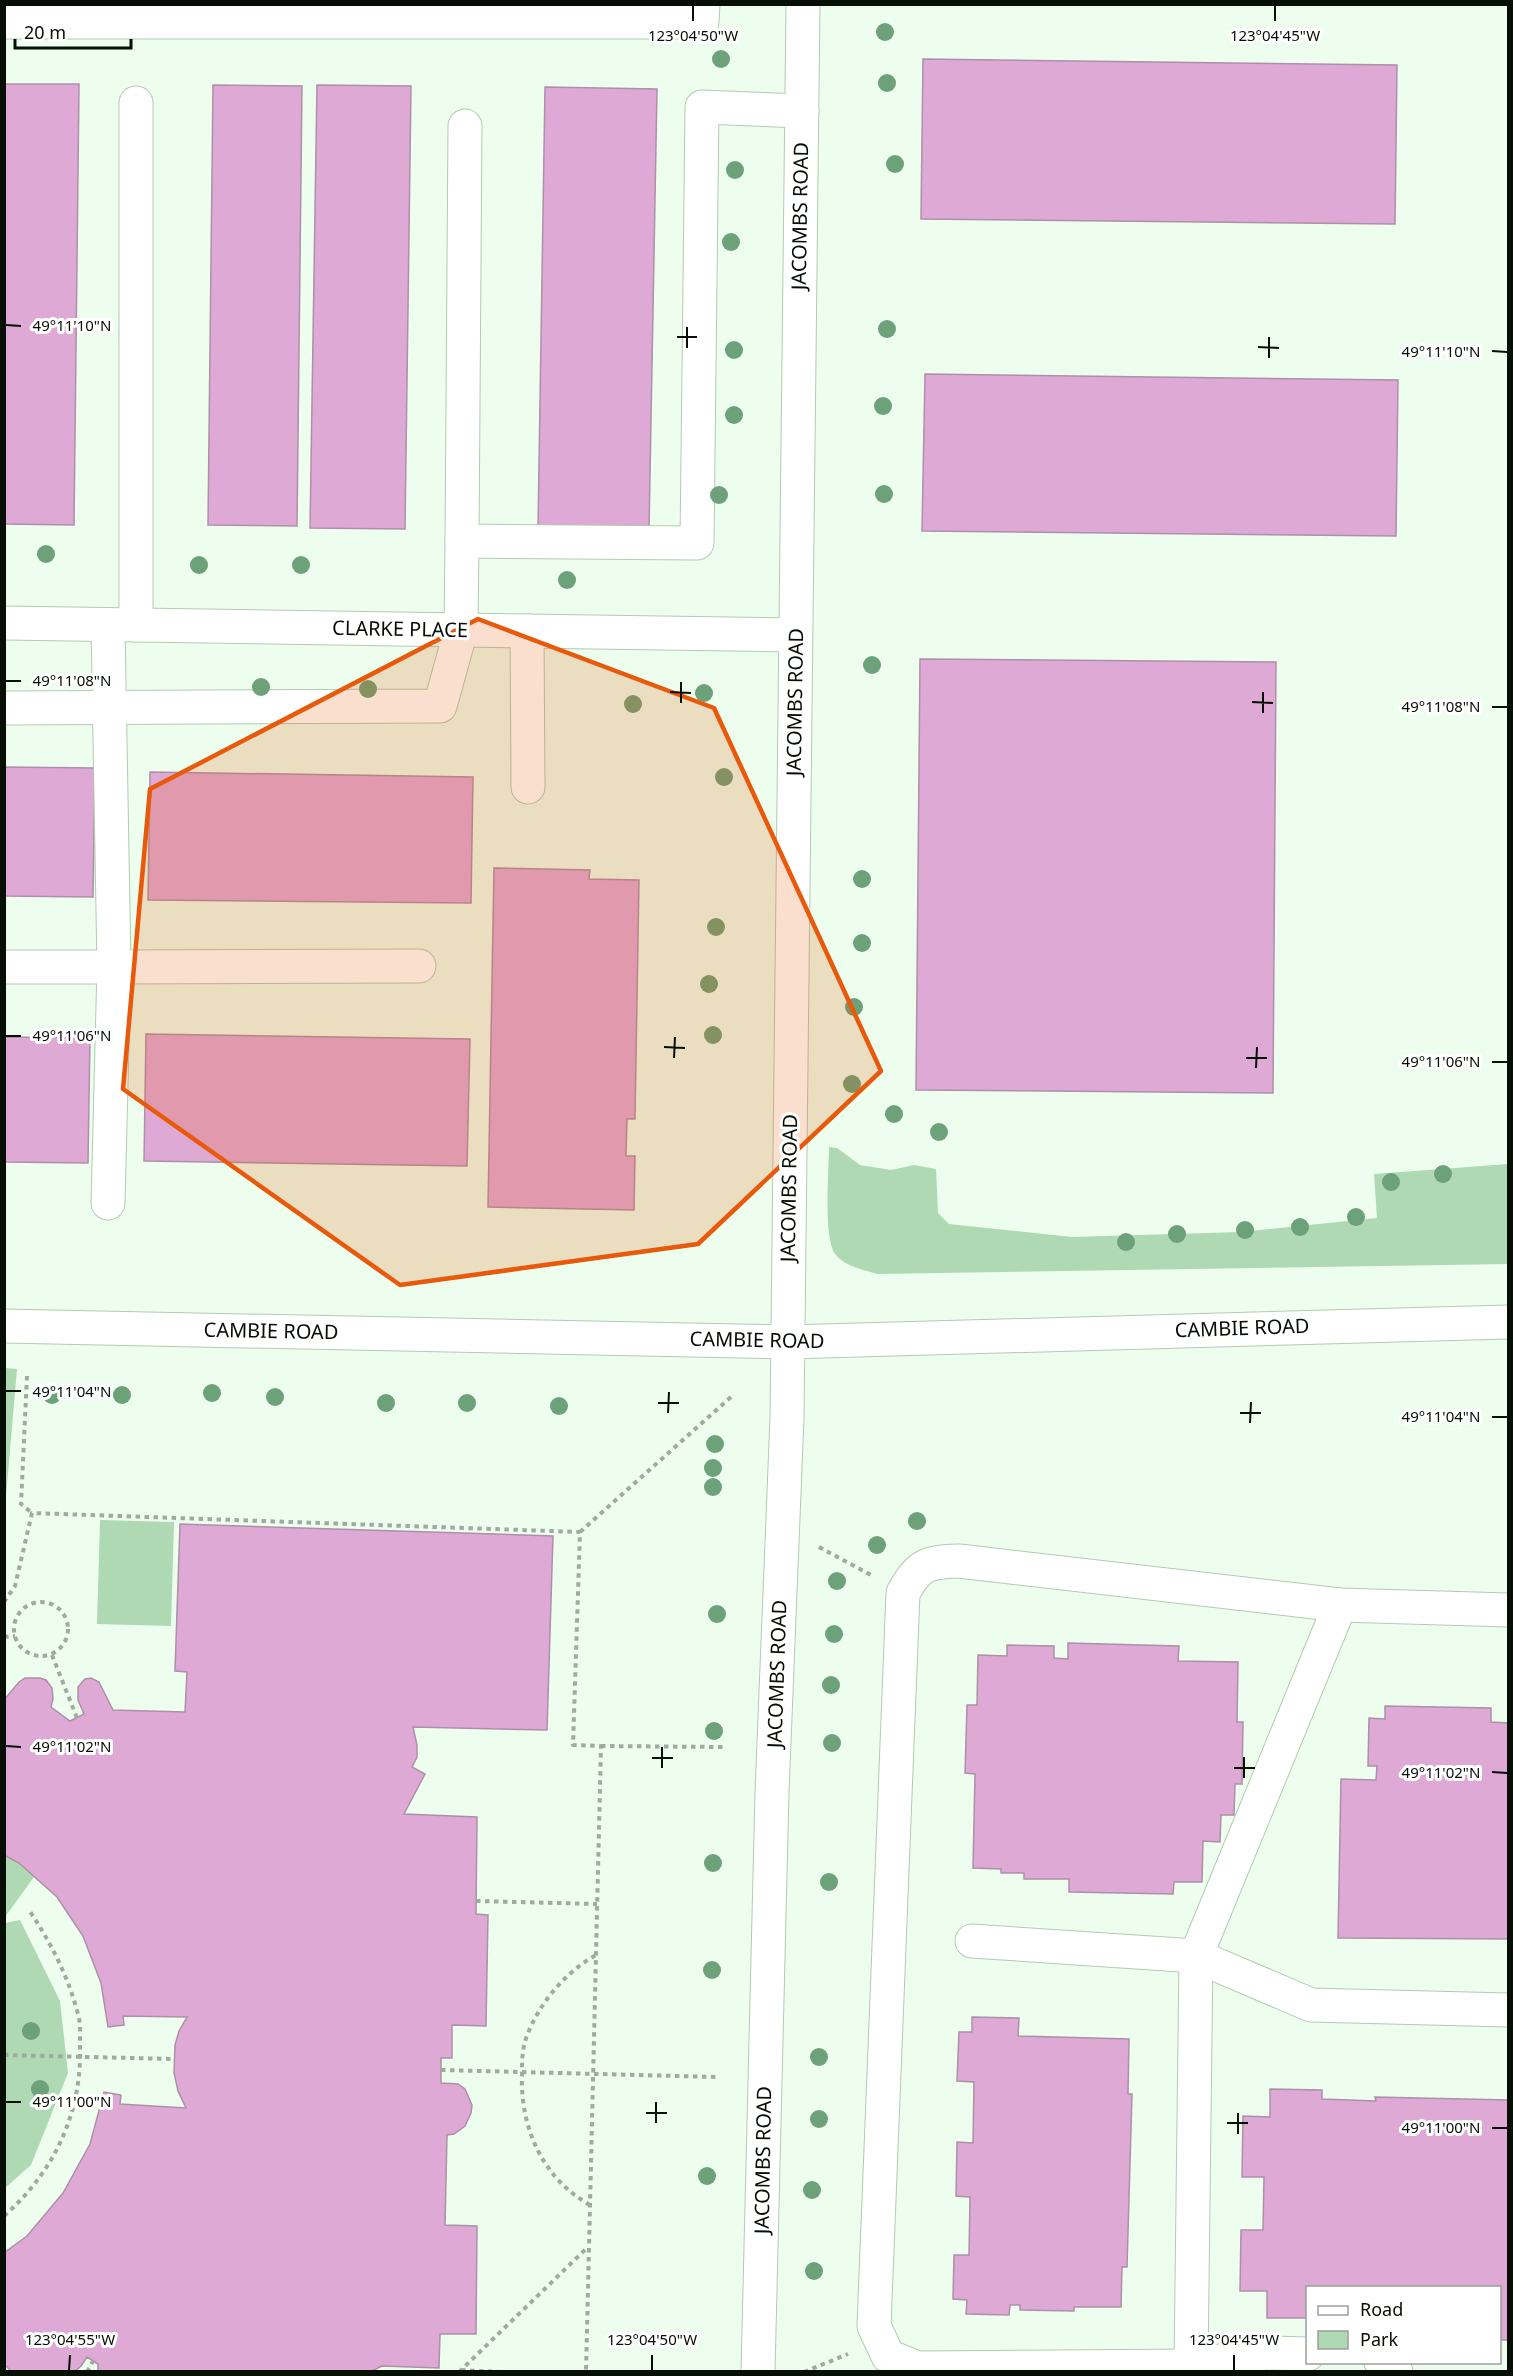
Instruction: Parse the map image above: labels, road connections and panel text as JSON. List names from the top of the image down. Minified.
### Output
{"streets":{"street":["JACOMBS ROAD","CLARKE PLACE","CAMBIE ROAD"]},"crossings":[["JACOMBS ROAD","CLARKE PLACE"],["JACOMBS ROAD","CAMBIE ROAD"]],"legend":["Road","Park"],"scale_bar":"20 m","coordinates":["123°04'50\"W","123°04'45\"W","49°11'10\"N","49°11'08\"N","49°11'06\"N","49°11'04\"N","49°11'02\"N","49°11'00\"N","123°04'55\"W"]}
